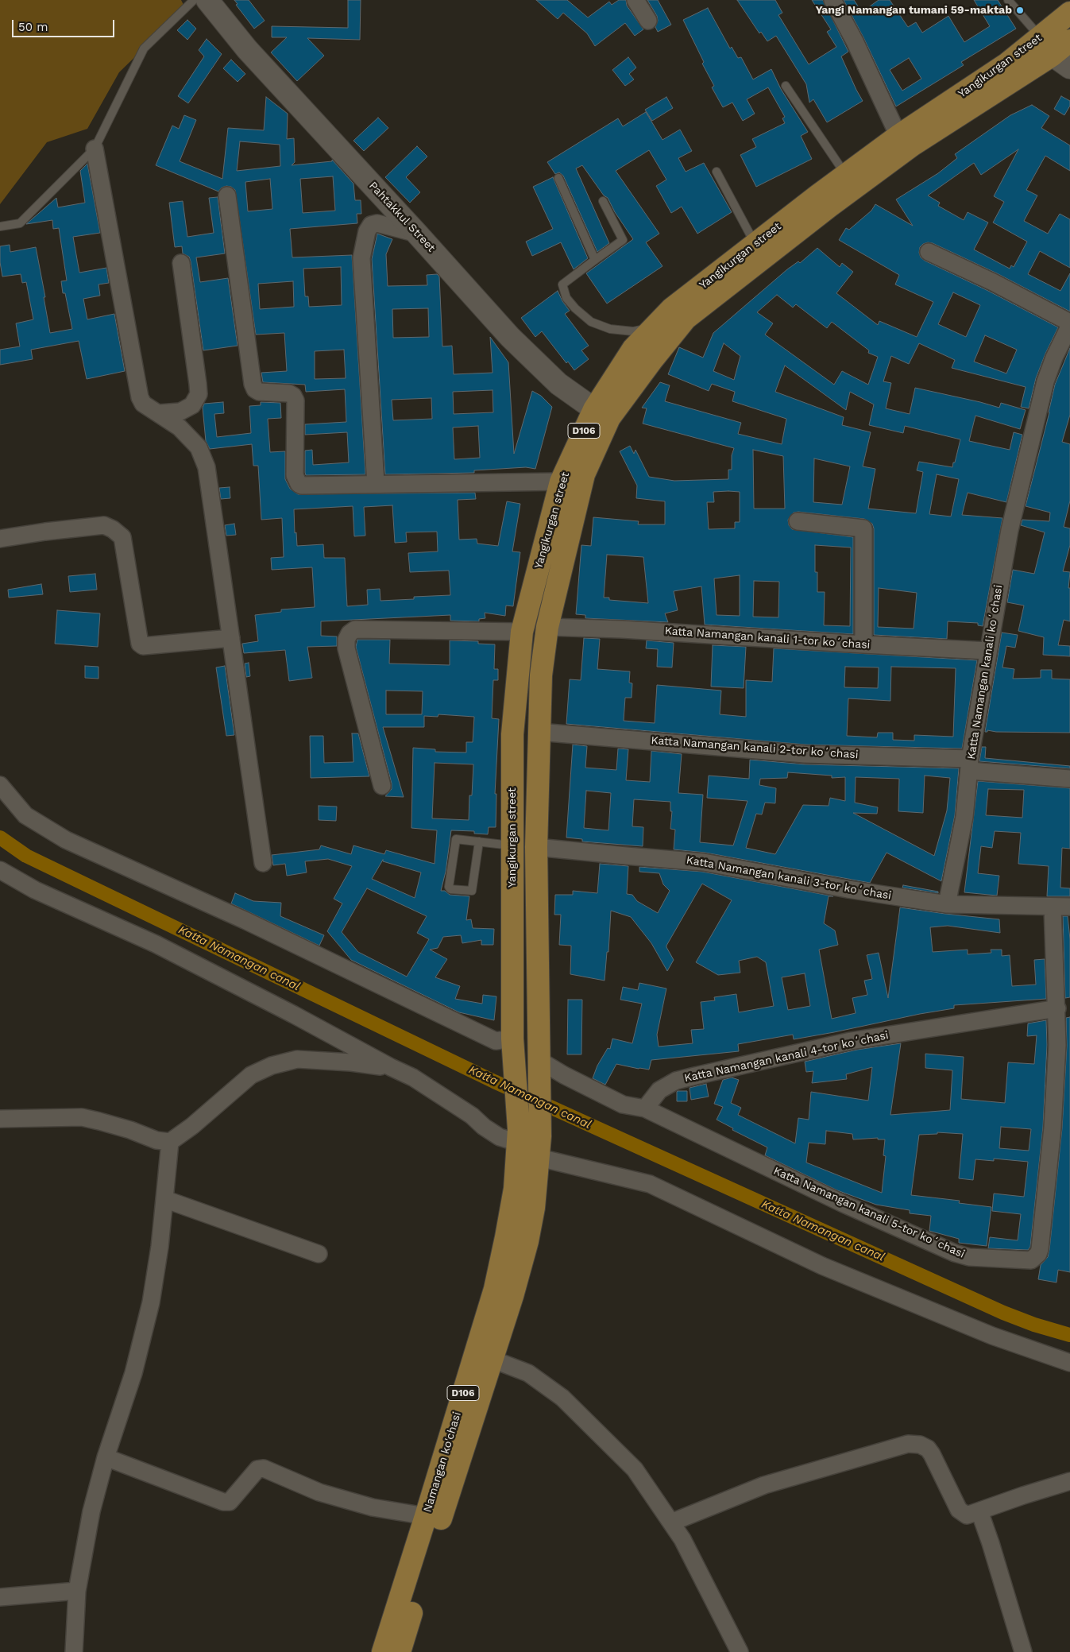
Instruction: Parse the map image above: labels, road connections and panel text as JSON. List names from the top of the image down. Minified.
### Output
{"streets":{"main road":["Yangikurgan street","D106","Namangan ko'chasi"],"street":["Pahtakkul Street","Katta Namangan kanali 1-tor koʻchasi","Katta Namangan kanali koʻchasi","Katta Namangan kanali 2-tor koʻchasi","Katta Namangan kanali 3-tor koʻchasi","Katta Namangan kanali 4-tor koʻchasi","Katta Namangan kanali 5-tor koʻchasi"]},"crossings":[["Yangikurgan street","Pahtakkul Street"],["Yangikurgan street","D106"],["Yangikurgan street","Katta Namangan kanali 1-tor koʻchasi"],["Yangikurgan street","Katta Namangan kanali 2-tor koʻchasi"],["Yangikurgan street","Katta Namangan kanali 3-tor koʻchasi"],["Yangikurgan street","Katta Namangan kanali 5-tor koʻchasi"],["Yangikurgan street","Namangan ko'chasi"],["D106","Katta Namangan kanali 5-tor koʻchasi"],["D106","Namangan ko'chasi"],["Katta Namangan kanali 1-tor koʻchasi","Katta Namangan kanali koʻchasi"],["Katta Namangan kanali koʻchasi","Katta Namangan kanali 2-tor koʻchasi"],["Katta Namangan kanali koʻchasi","Katta Namangan kanali 3-tor koʻchasi"],["Katta Namangan kanali 4-tor koʻchasi","Katta Namangan kanali 5-tor koʻchasi"]],"water":["Katta Namangan canal"],"places":["Yangi Namangan tumani 59-maktab"],"scale_bar":"50 m"}
